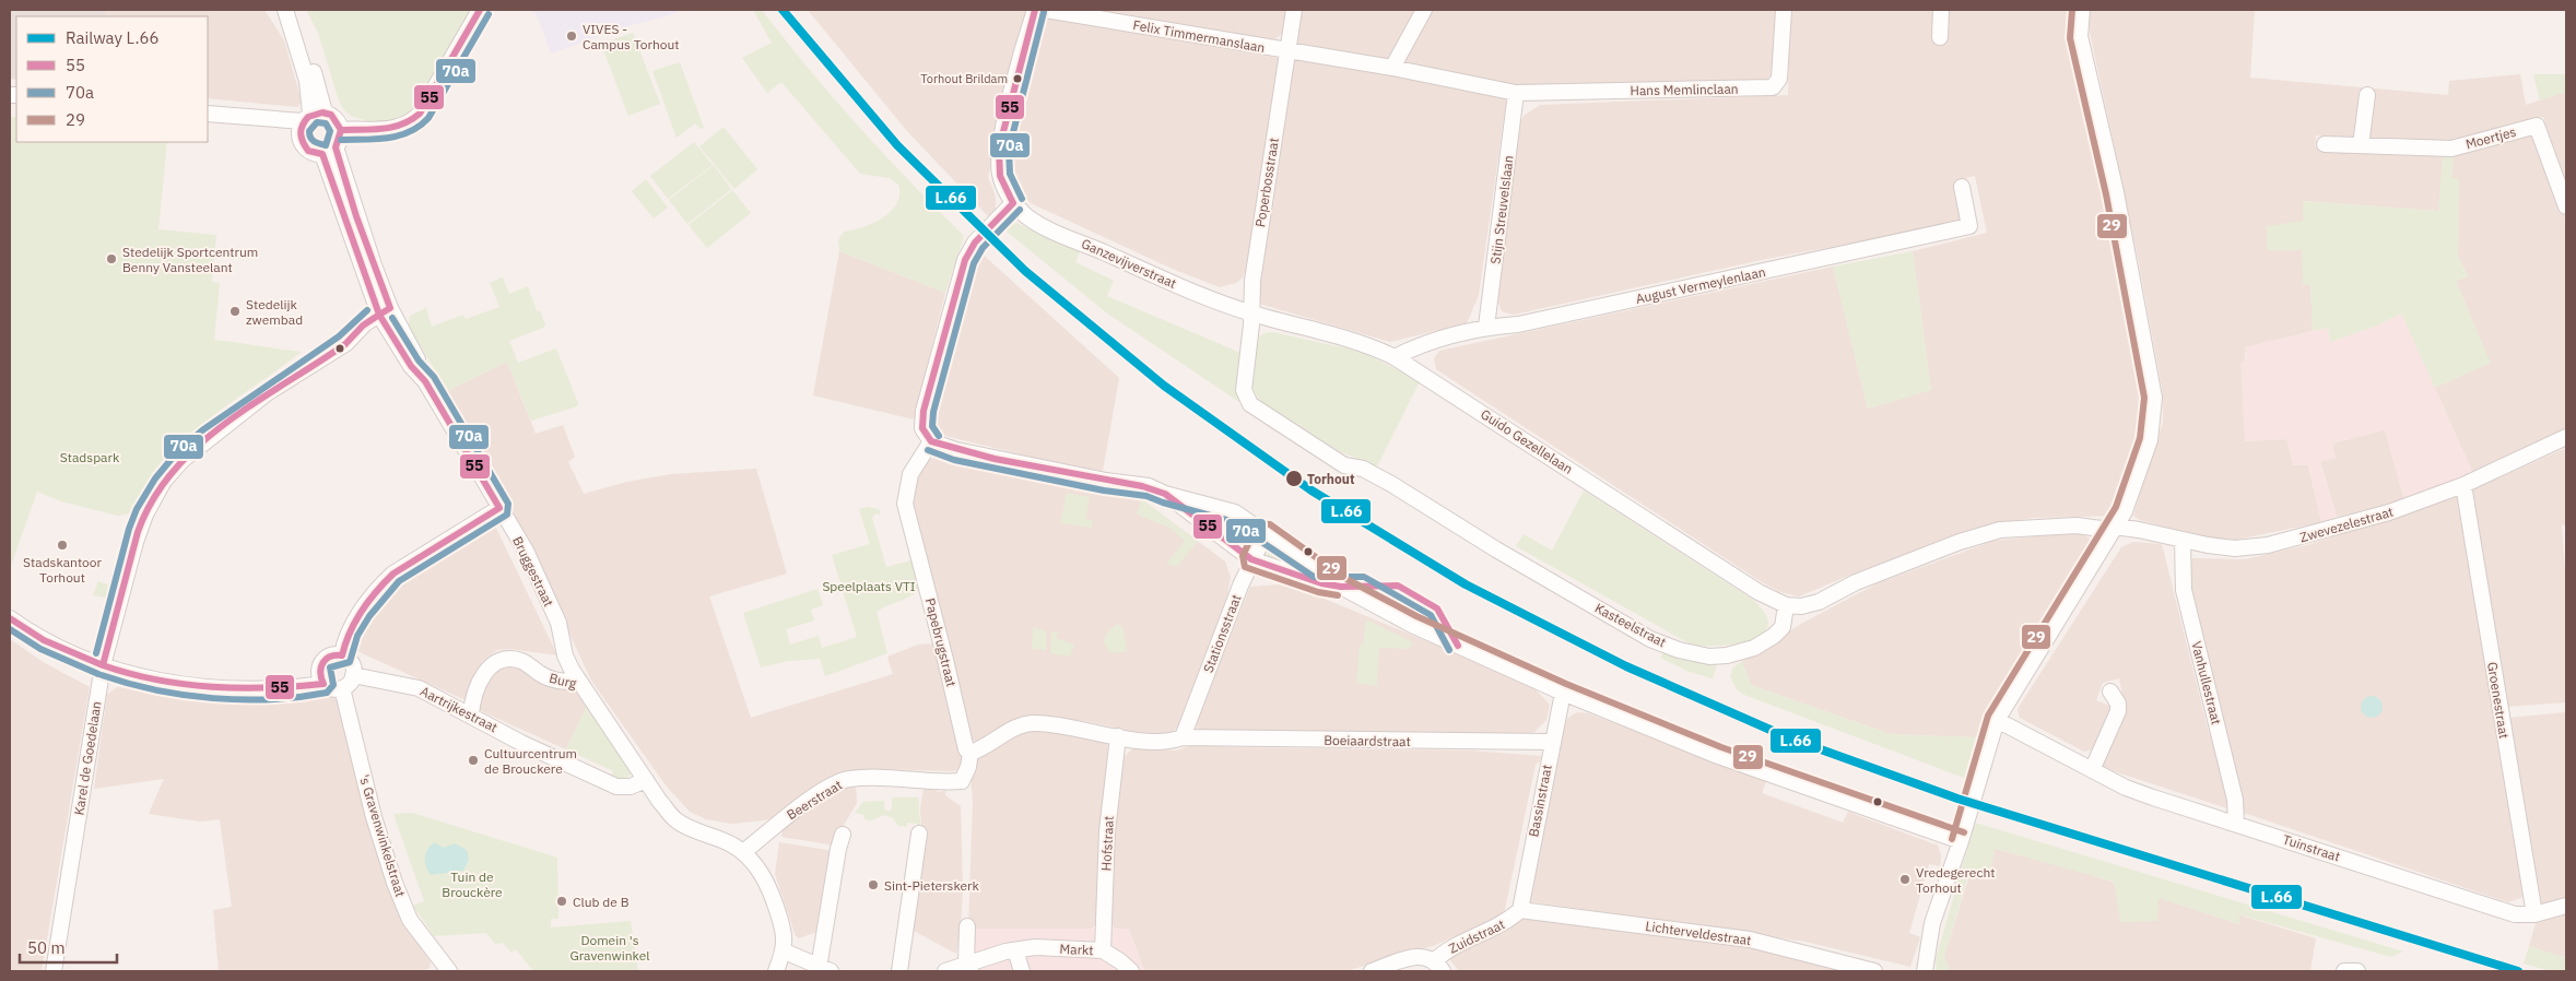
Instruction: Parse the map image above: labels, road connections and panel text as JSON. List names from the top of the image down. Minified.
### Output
{"streets":{"street":["Felix Timmermanslaan","Hans Memlinclaan","Moertjes","Poperbosstraat","Stijn Streuvelslaan","Ganzevijverstraat","August Vermeylenlaan","Guido Gezellelaan","Zwevezelestraat","Bruggestraat","Kasteelstraat","Stationsstraat","Papebrugstraat","Burg","Vanhullestraat","Groenestraat","Aartrijkestraat","Boeiaardstraat","Karel de Goedelaan","Beerstraat","Bassinstraat","'s Gravenwinkelstraat","Hofstraat","Tuinstraat","Lichterveldestraat","Zuidstraat","Markt"]},"crossings":[["Felix Timmermanslaan","Poperbosstraat"],["Hans Memlinclaan","Stijn Streuvelslaan"],["Poperbosstraat","Ganzevijverstraat"],["Poperbosstraat","Guido Gezellelaan"],["Poperbosstraat","Kasteelstraat"],["Stijn Streuvelslaan","August Vermeylenlaan"],["Ganzevijverstraat","Guido Gezellelaan"],["Ganzevijverstraat","Kasteelstraat"],["August Vermeylenlaan","Guido Gezellelaan"],["Guido Gezellelaan","Kasteelstraat"],["Zwevezelestraat","Vanhullestraat"],["Zwevezelestraat","Groenestraat"],["Bruggestraat","Burg"],["Bruggestraat","Karel de Goedelaan"],["Stationsstraat","Boeiaardstraat"],["Papebrugstraat","Boeiaardstraat"],["Papebrugstraat","Beerstraat"],["Burg","Aartrijkestraat"],["Burg","Beerstraat"],["Vanhullestraat","Tuinstraat"],["Groenestraat","Tuinstraat"],["Aartrijkestraat","'s Gravenwinkelstraat"],["Boeiaardstraat","Beerstraat"],["Boeiaardstraat","Bassinstraat"],["Boeiaardstraat","Hofstraat"],["Bassinstraat","Lichterveldestraat"],["Bassinstraat","Zuidstraat"],["Hofstraat","Markt"],["Lichterveldestraat","Zuidstraat"]],"parks":["Stadspark","Speelplaats VTI","Tuin de Brouckère","Domein 's Gravenwinkel"],"places":["VIVES - Campus Torhout","Torhout Brildam","Stedelijk Sportcentrum Benny Vansteelant","Stedelijk zwembad","Torhout","Stadskantoor Torhout","Cultuurcentrum de Brouckere","Vredegerecht Torhout","Sint-Pieterskerk","Club de B"],"lines":["rail line L.66","transit line 55","transit line 29","transit line 70a"],"legend":["Railway L.66","55","70a","29"],"scale_bar":"50 m"}
